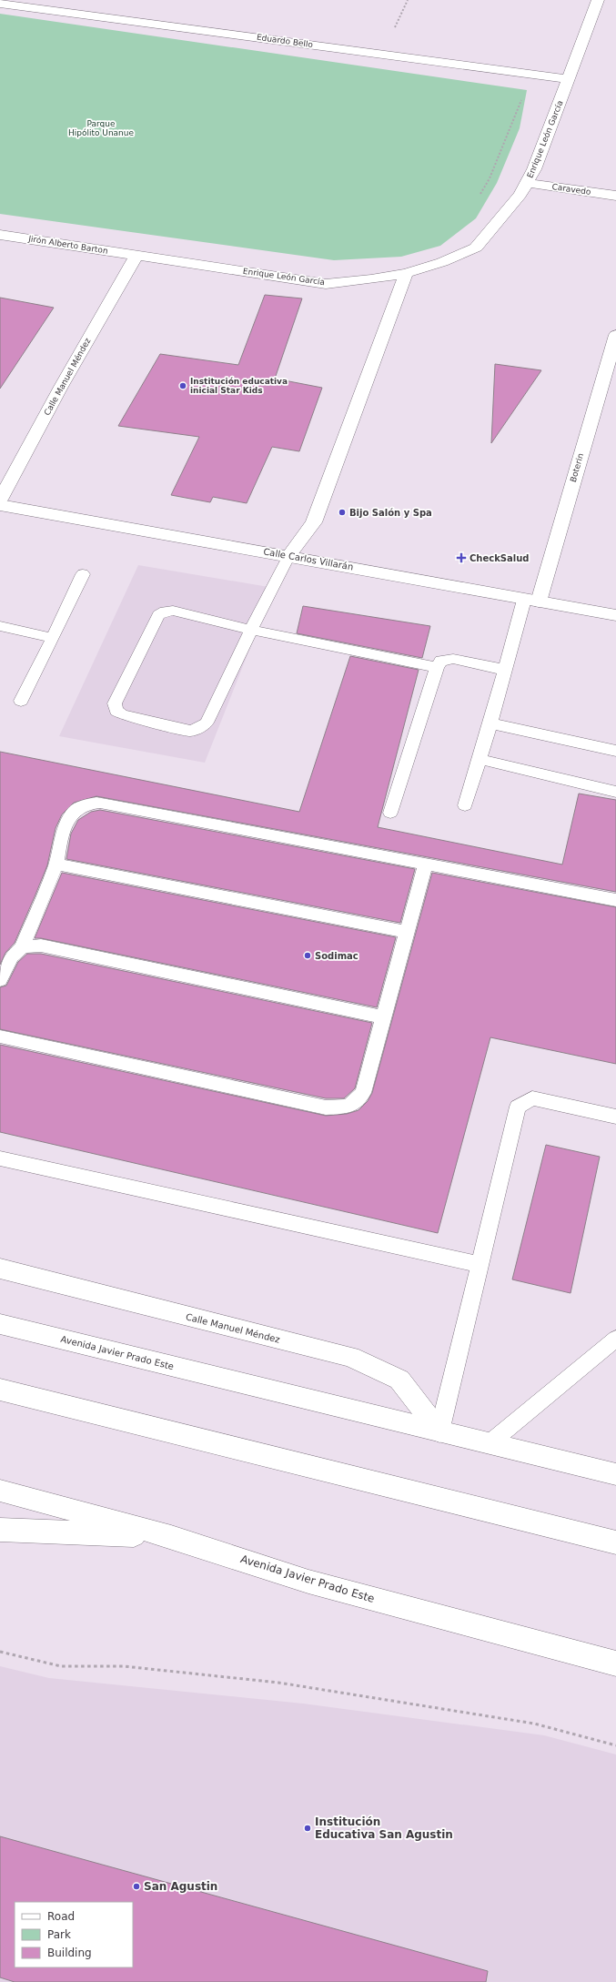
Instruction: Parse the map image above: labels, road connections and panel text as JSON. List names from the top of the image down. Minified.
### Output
{"streets":{"main road":["Eduardo Bello","Enrique León García","Caravedo","Jirón Alberto Barton","Calle Manuel Méndez","Boterin","Calle Carlos Villarán","Avenida Javier Prado Este"]},"crossings":[["Eduardo Bello","Enrique León García"],["Enrique León García","Caravedo"],["Enrique León García","Jirón Alberto Barton"],["Enrique León García","Calle Manuel Méndez"],["Jirón Alberto Barton","Calle Manuel Méndez"],["Calle Manuel Méndez","Avenida Javier Prado Este"],["Boterin","Calle Carlos Villarán"]],"parks":["Parque Hipólito Unanue"],"places":{"other":["Institución educativa inicial Star Kids","Bijo Salón y Spa","Sodimac","Institución Educativa San Agustin","San Agustin"],"health":["CheckSalud"]},"legend":["Road","Park","Building"]}
